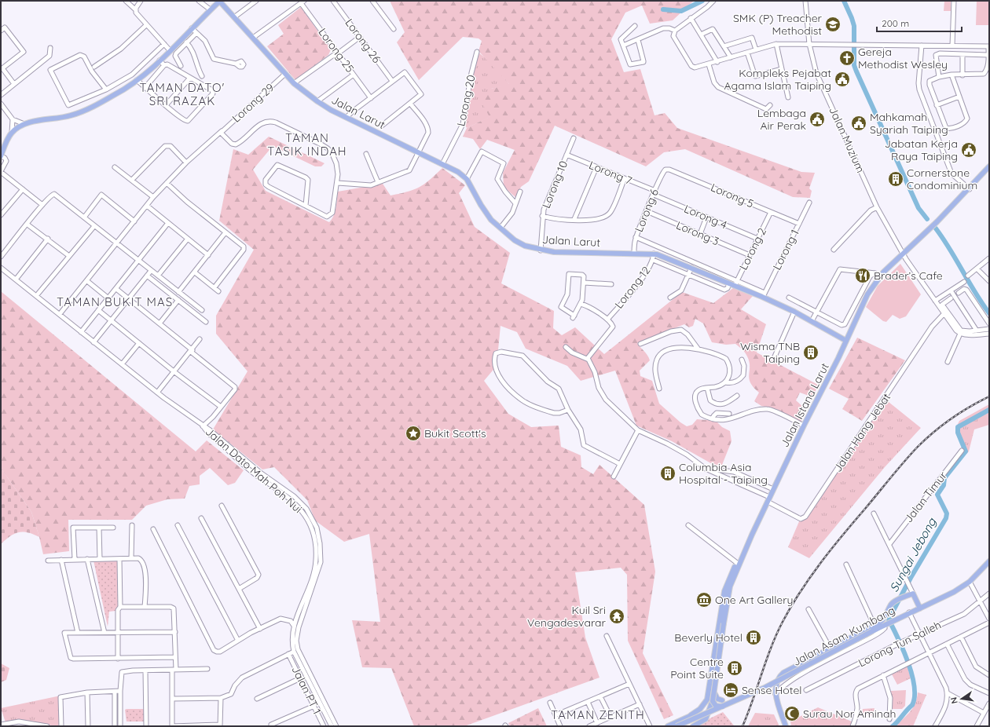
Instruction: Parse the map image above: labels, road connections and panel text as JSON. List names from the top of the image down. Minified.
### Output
{"streets":{"main road":["Jalan Larut","Jalan Istana Larut","Jalan Asam Kumbang"],"street":["Lorong 26","Lorong 25","Lorong 20","Lorong 29","Jalan Muzium","Lorong 7","Lorong 10","Lorong 5","Lorong 6","Lorong 4","Lorong 3","Lorong 2","Lorong 1","Lorong 12","Jalan Hang Jebat","Jalan Dato Mah Poh Nui","Jalan Timur","Lorong Tun Salleh","Jalan PT 1"]},"crossings":[["Lorong 20","Jalan Larut"],["Lorong 29","Jalan Larut"],["Lorong 29","Jalan Dato Mah Poh Nui"],["Jalan Larut","Lorong 10"],["Jalan Larut","Lorong 6"],["Jalan Larut","Lorong 2"],["Jalan Larut","Lorong 1"],["Jalan Larut","Lorong 12"],["Jalan Larut","Jalan Istana Larut"],["Jalan Muzium","Jalan Istana Larut"],["Jalan Muzium","Jalan Hang Jebat"],["Lorong 7","Lorong 10"],["Lorong 7","Lorong 6"],["Lorong 7","Lorong 4"],["Lorong 5","Lorong 6"],["Lorong 5","Lorong 2"],["Lorong 5","Lorong 1"],["Lorong 6","Lorong 4"],["Lorong 6","Lorong 3"],["Lorong 4","Lorong 2"],["Lorong 3","Lorong 2"],["Jalan Istana Larut","Jalan Hang Jebat"],["Jalan Istana Larut","Jalan Asam Kumbang"]],"districts":["TAMAN DATO' SRI RAZAK","TAMAN TASIK INDAH","TAMAN BUKIT MAS","TAMAN ZENITH"],"water":["Sungai Jebong"],"places":{"school or university":["SMK (P) Treacher Methodist"],"church":["Gereja Methodist Wesley"],"public building":["Kompleks Pejabat Agama Islam Taiping","Lembaga Air Perak","Mahkamah Syariah Taiping","Jabatan Kerja Raya Taiping"],"building":["Cornerstone Condominium","Wisma TNB Taiping","Columbia Asia Hospital - Taiping","Beverly Hotel","Centre Point Suite"],"restaurant":["Brader’s Cafe"],"place":["Bukit Scott's"],"museum":["One Art Gallery"],"temple":["Kuil Sri Vengadesvarar"],"hotel":["Sense Hotel"],"mosque":["Surau Nor Aminah"]},"scale_bar":"200 m","north":"left"}
